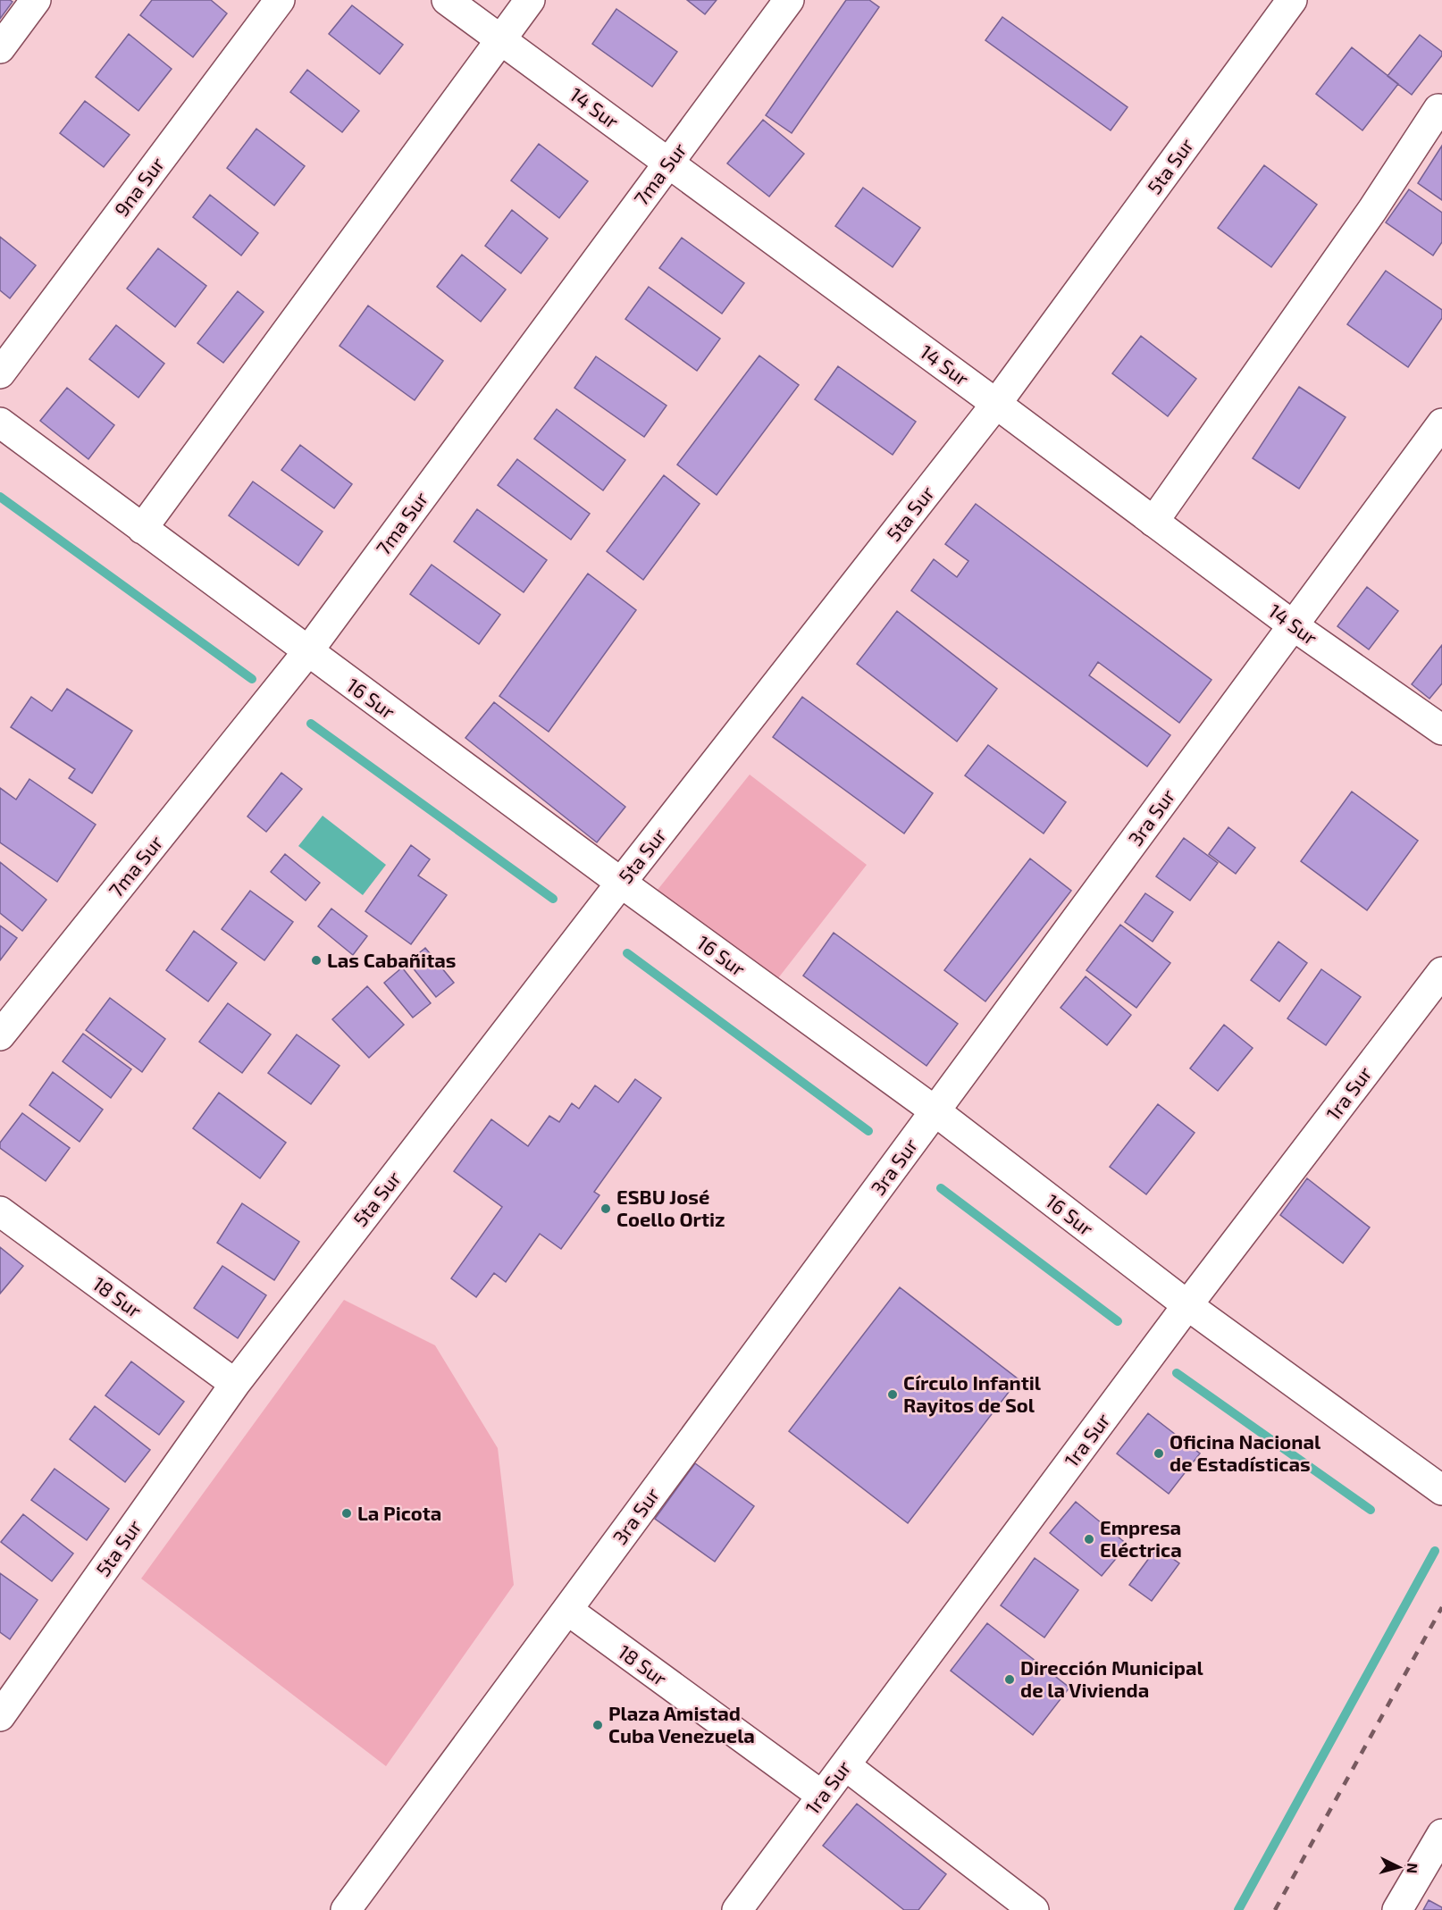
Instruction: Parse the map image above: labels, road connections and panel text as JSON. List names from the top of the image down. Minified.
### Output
{"streets":{"street":["14 Sur","5ta Sur","7ma Sur","9na Sur","16 Sur","3ra Sur","1ra Sur","18 Sur"]},"crossings":[["14 Sur","5ta Sur"],["14 Sur","7ma Sur"],["14 Sur","3ra Sur"],["5ta Sur","16 Sur"],["5ta Sur","18 Sur"],["7ma Sur","16 Sur"],["16 Sur","3ra Sur"],["16 Sur","1ra Sur"],["3ra Sur","18 Sur"],["1ra Sur","18 Sur"]],"places":["Las Cabañitas","ESBU José Coello Ortiz","Círculo Infantil Rayitos de Sol","Oficina Nacional de Estadísticas","La Picota","Empresa Eléctrica","Dirección Municipal de la Vivienda","Plaza Amistad Cuba Venezuela"],"north":"right"}
